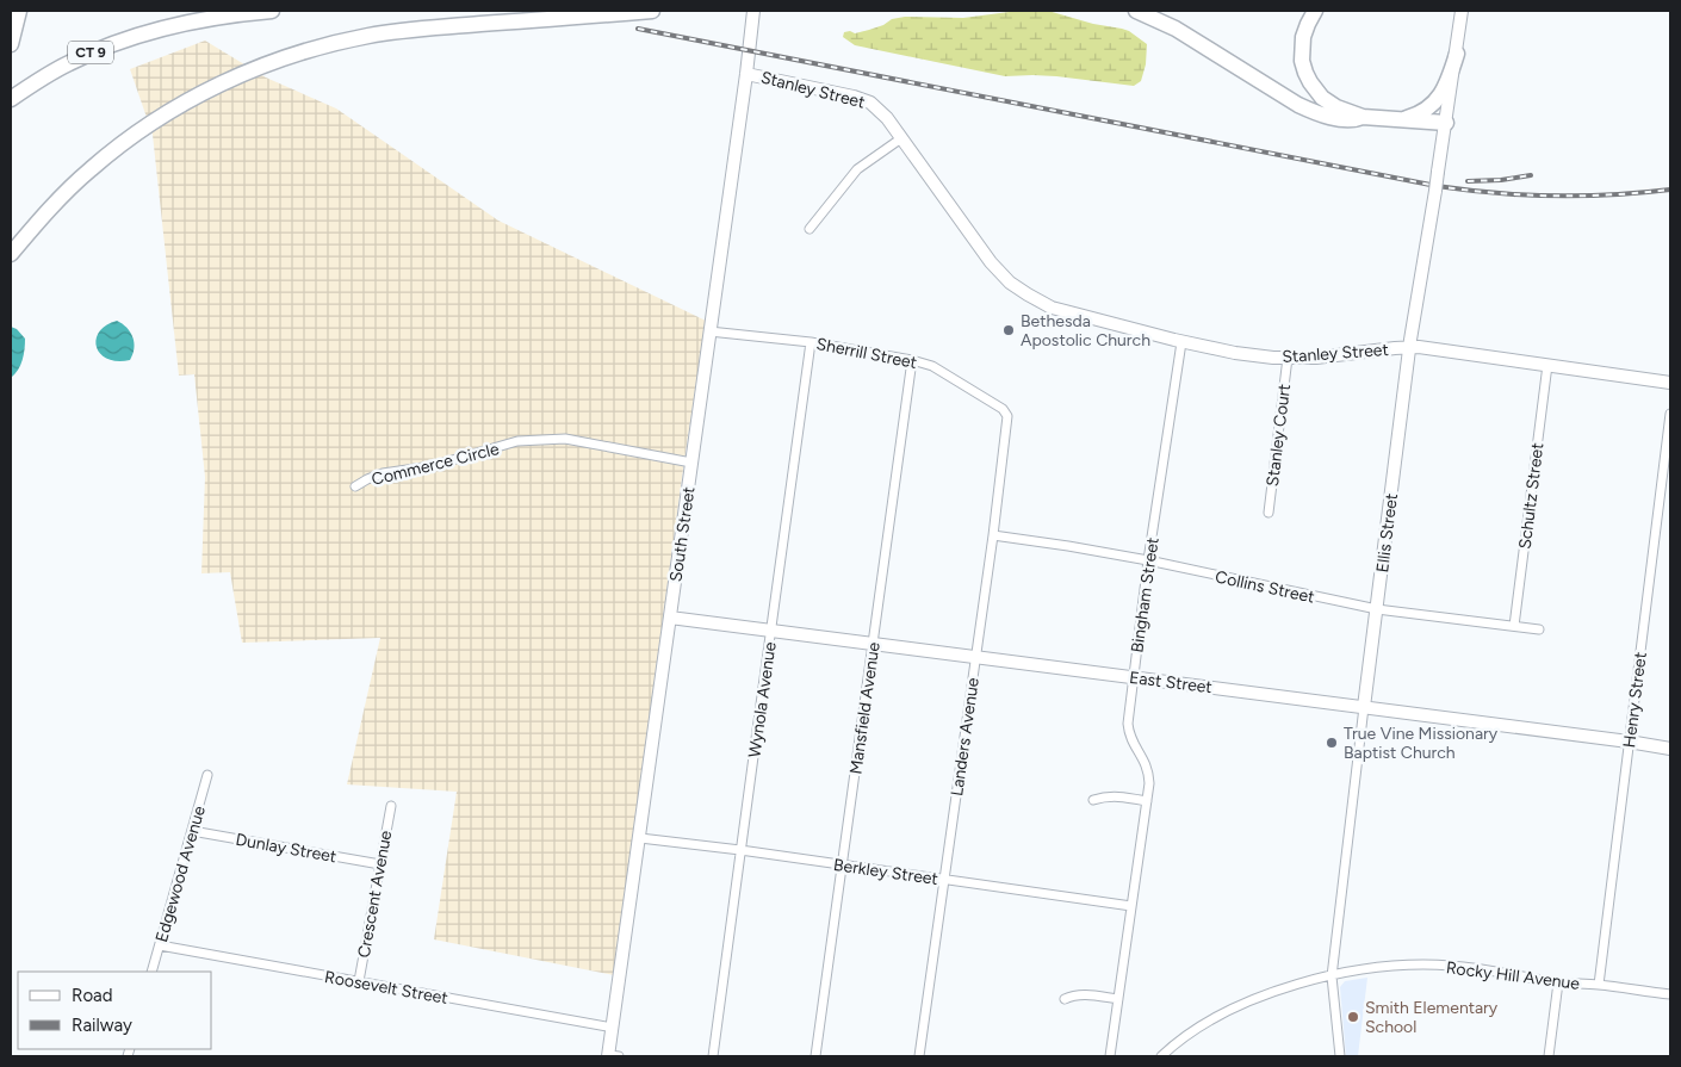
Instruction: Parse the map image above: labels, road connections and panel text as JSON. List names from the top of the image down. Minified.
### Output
{"streets":{"highway":["CT 9"],"main road":["Stanley Street","Ellis Street","South Street","East Street"],"street":["Sherrill Street","Stanley Court","Commerce Circle","Schultz Street","Collins Street","Bingham Street","Wynola Avenue","Henry Street","Mansfield Avenue","Landers Avenue","Dunlay Street","Berkley Street","Edgewood Avenue","Crescent Avenue","Rocky Hill Avenue","Roosevelt Street"]},"crossings":[["Stanley Street","Stanley Court"],["Stanley Street","Schultz Street"],["Stanley Street","Ellis Street"],["Stanley Street","South Street"],["Stanley Street","Bingham Street"],["Sherrill Street","South Street"],["Sherrill Street","Wynola Avenue"],["Sherrill Street","Mansfield Avenue"],["Sherrill Street","Landers Avenue"],["Commerce Circle","South Street"],["Schultz Street","Collins Street"],["Ellis Street","Collins Street"],["Ellis Street","East Street"],["Ellis Street","Rocky Hill Avenue"],["South Street","East Street"],["South Street","Berkley Street"],["South Street","Roosevelt Street"],["Collins Street","Bingham Street"],["Collins Street","Landers Avenue"],["Bingham Street","East Street"],["Bingham Street","Berkley Street"],["East Street","Wynola Avenue"],["East Street","Henry Street"],["East Street","Mansfield Avenue"],["East Street","Landers Avenue"],["Wynola Avenue","Berkley Street"],["Henry Street","Rocky Hill Avenue"],["Mansfield Avenue","Berkley Street"],["Landers Avenue","Berkley Street"],["Dunlay Street","Edgewood Avenue"],["Dunlay Street","Crescent Avenue"],["Edgewood Avenue","Roosevelt Street"],["Crescent Avenue","Roosevelt Street"]],"places":["Bethesda Apostolic Church","True Vine Missionary Baptist Church","Smith Elementary School"],"legend":["Road","Railway"]}
